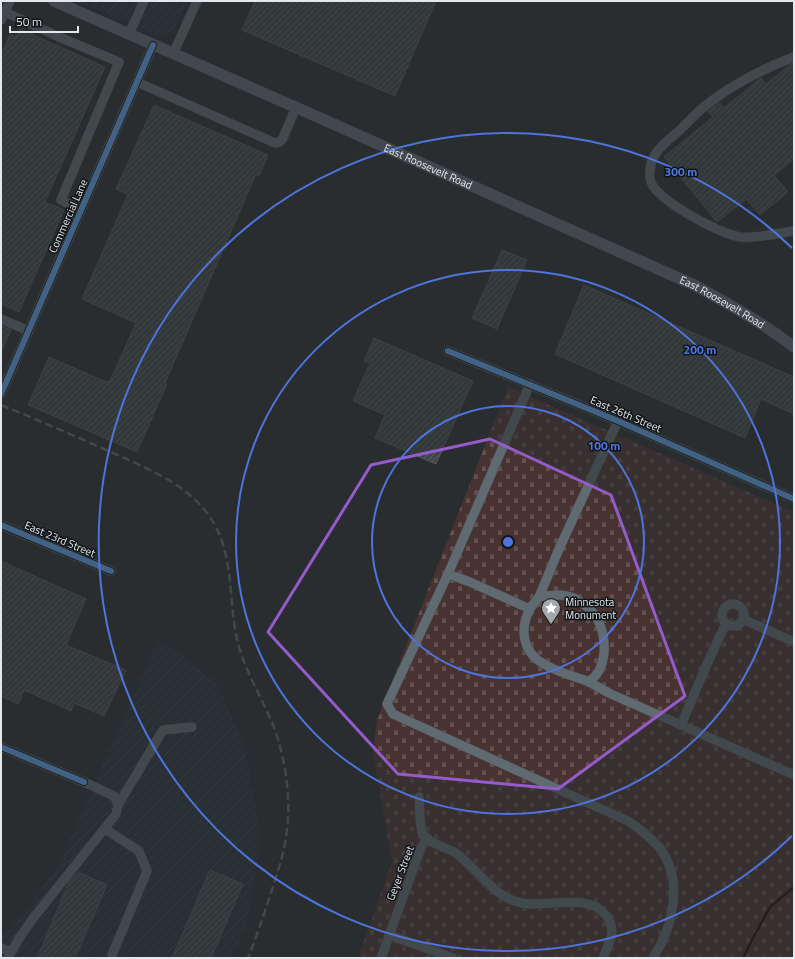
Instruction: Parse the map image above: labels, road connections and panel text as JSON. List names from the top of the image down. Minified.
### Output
{"streets":{"main road":["East Roosevelt Road"],"street":["Commercial Lane","East 26th Street","East 23rd Street","Geyer Street"]},"crossings":[["East Roosevelt Road","Commercial Lane"]],"places":{"place":["Minnesota Monument"]},"scale_bar":"50 m","rings":["300 m","200 m","100 m"]}
